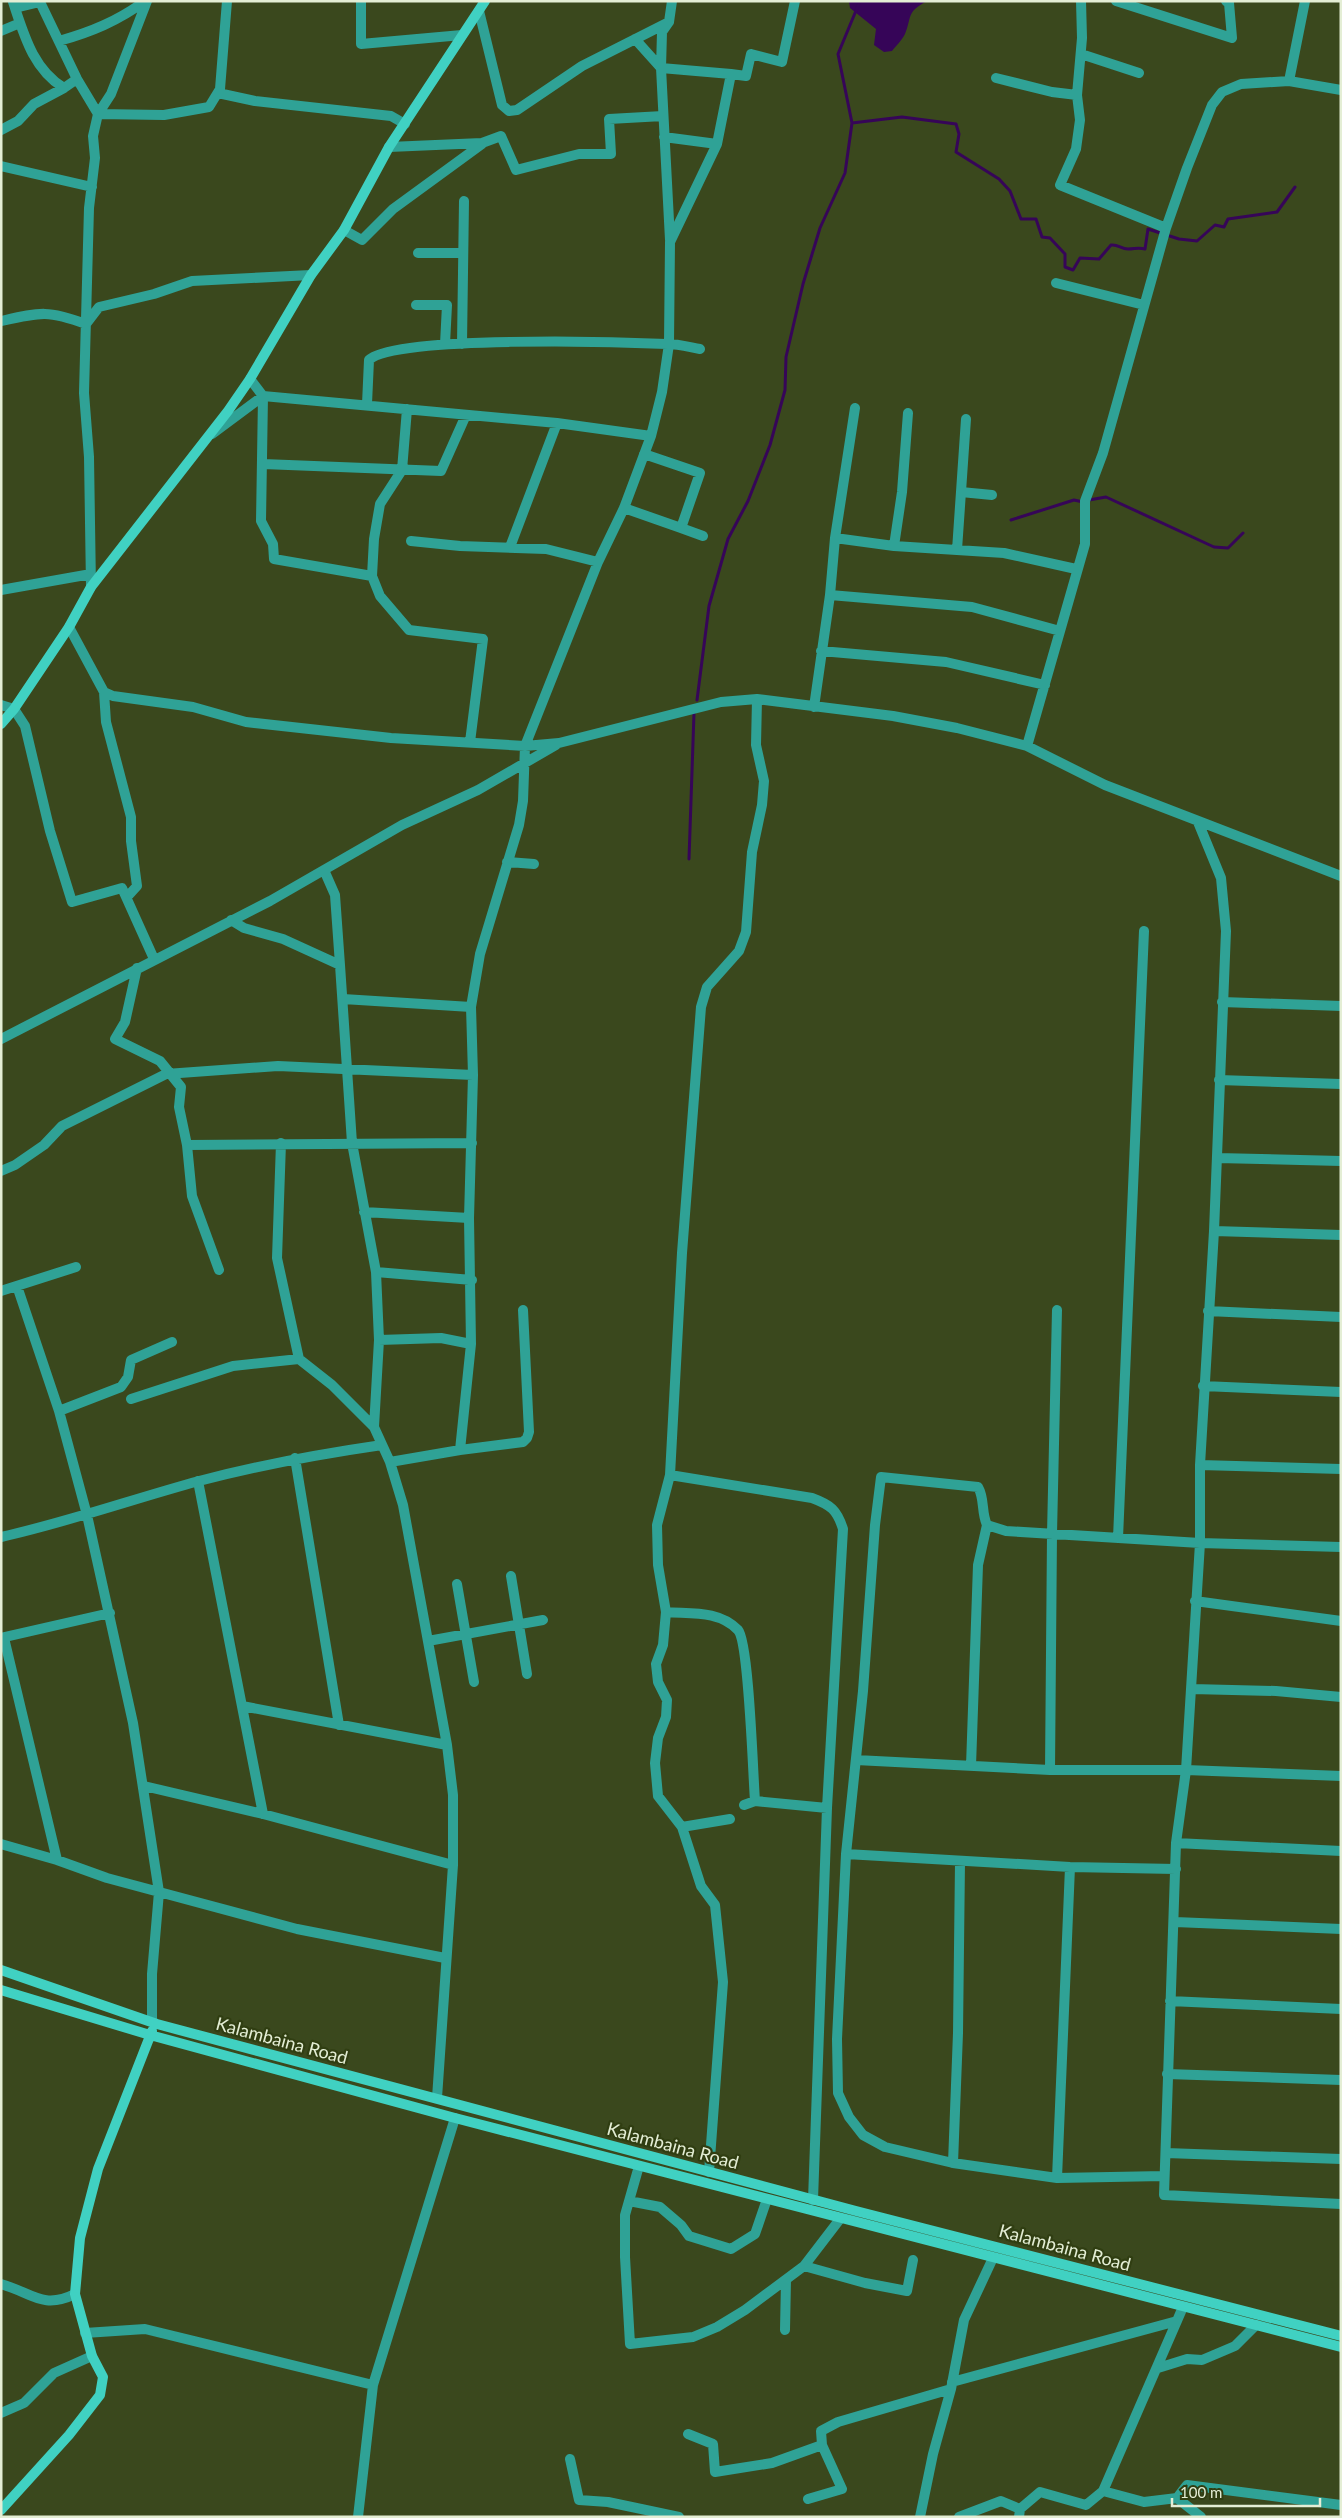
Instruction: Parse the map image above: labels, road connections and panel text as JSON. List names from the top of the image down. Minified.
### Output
{"streets":{"main road":["Kalambaina Road"]},"scale_bar":"100 m"}
